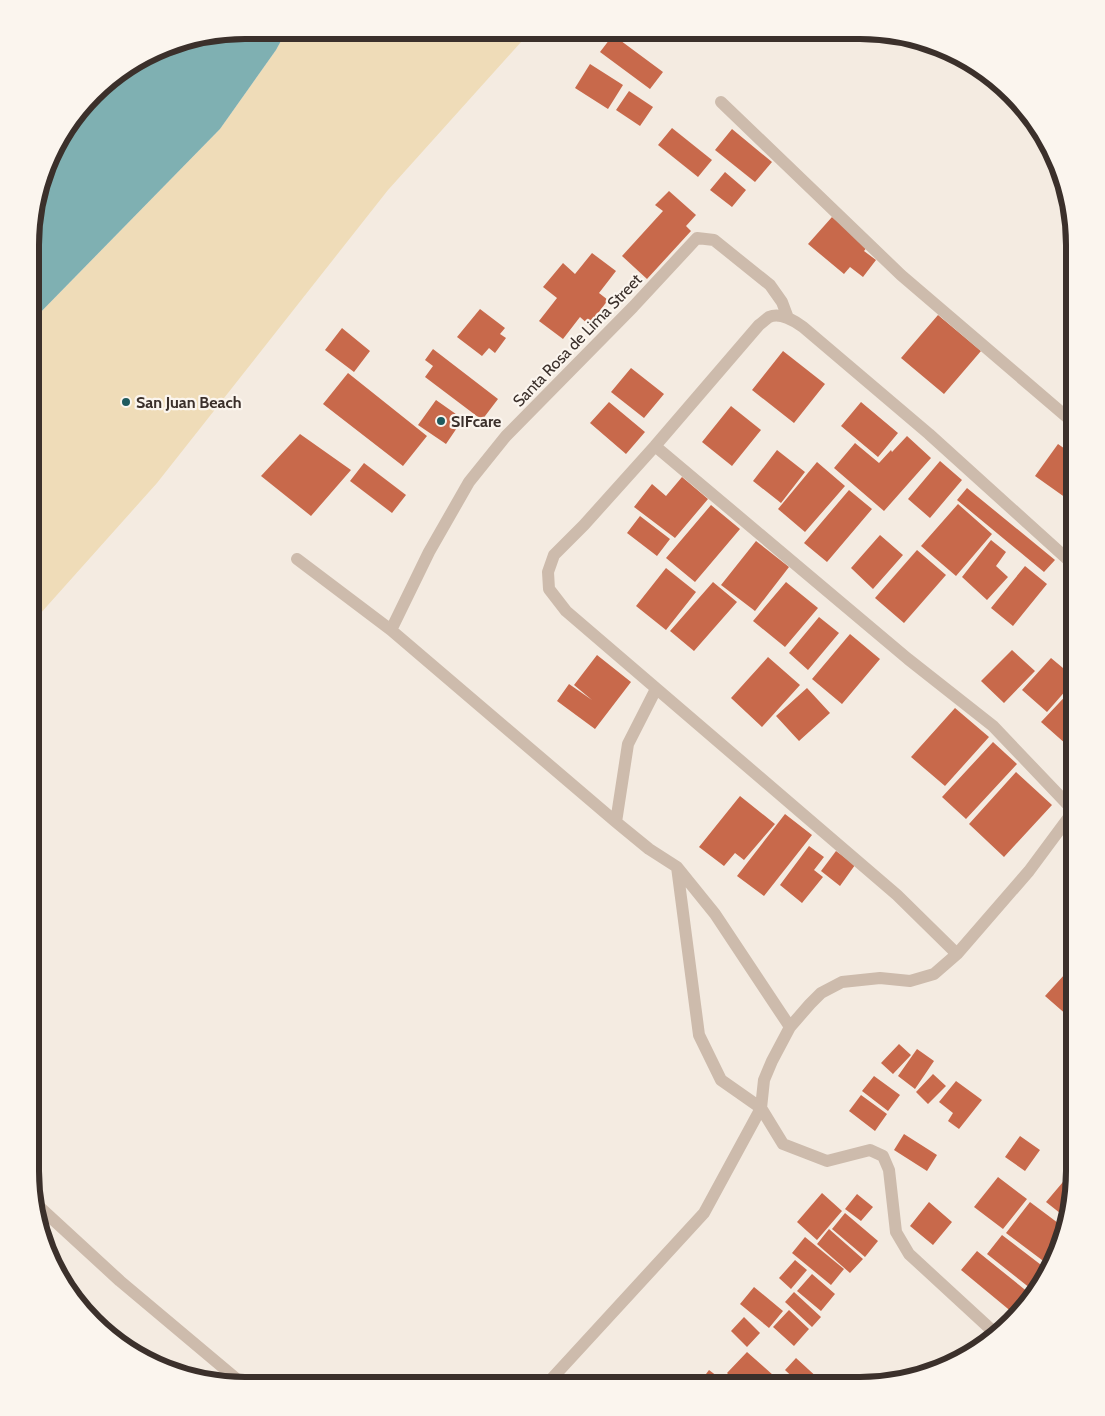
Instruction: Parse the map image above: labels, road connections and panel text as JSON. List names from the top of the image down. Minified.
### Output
{"streets":{"street":["Santa Rosa de Lima Street"]},"places":["San Juan Beach","SIFcare"]}
